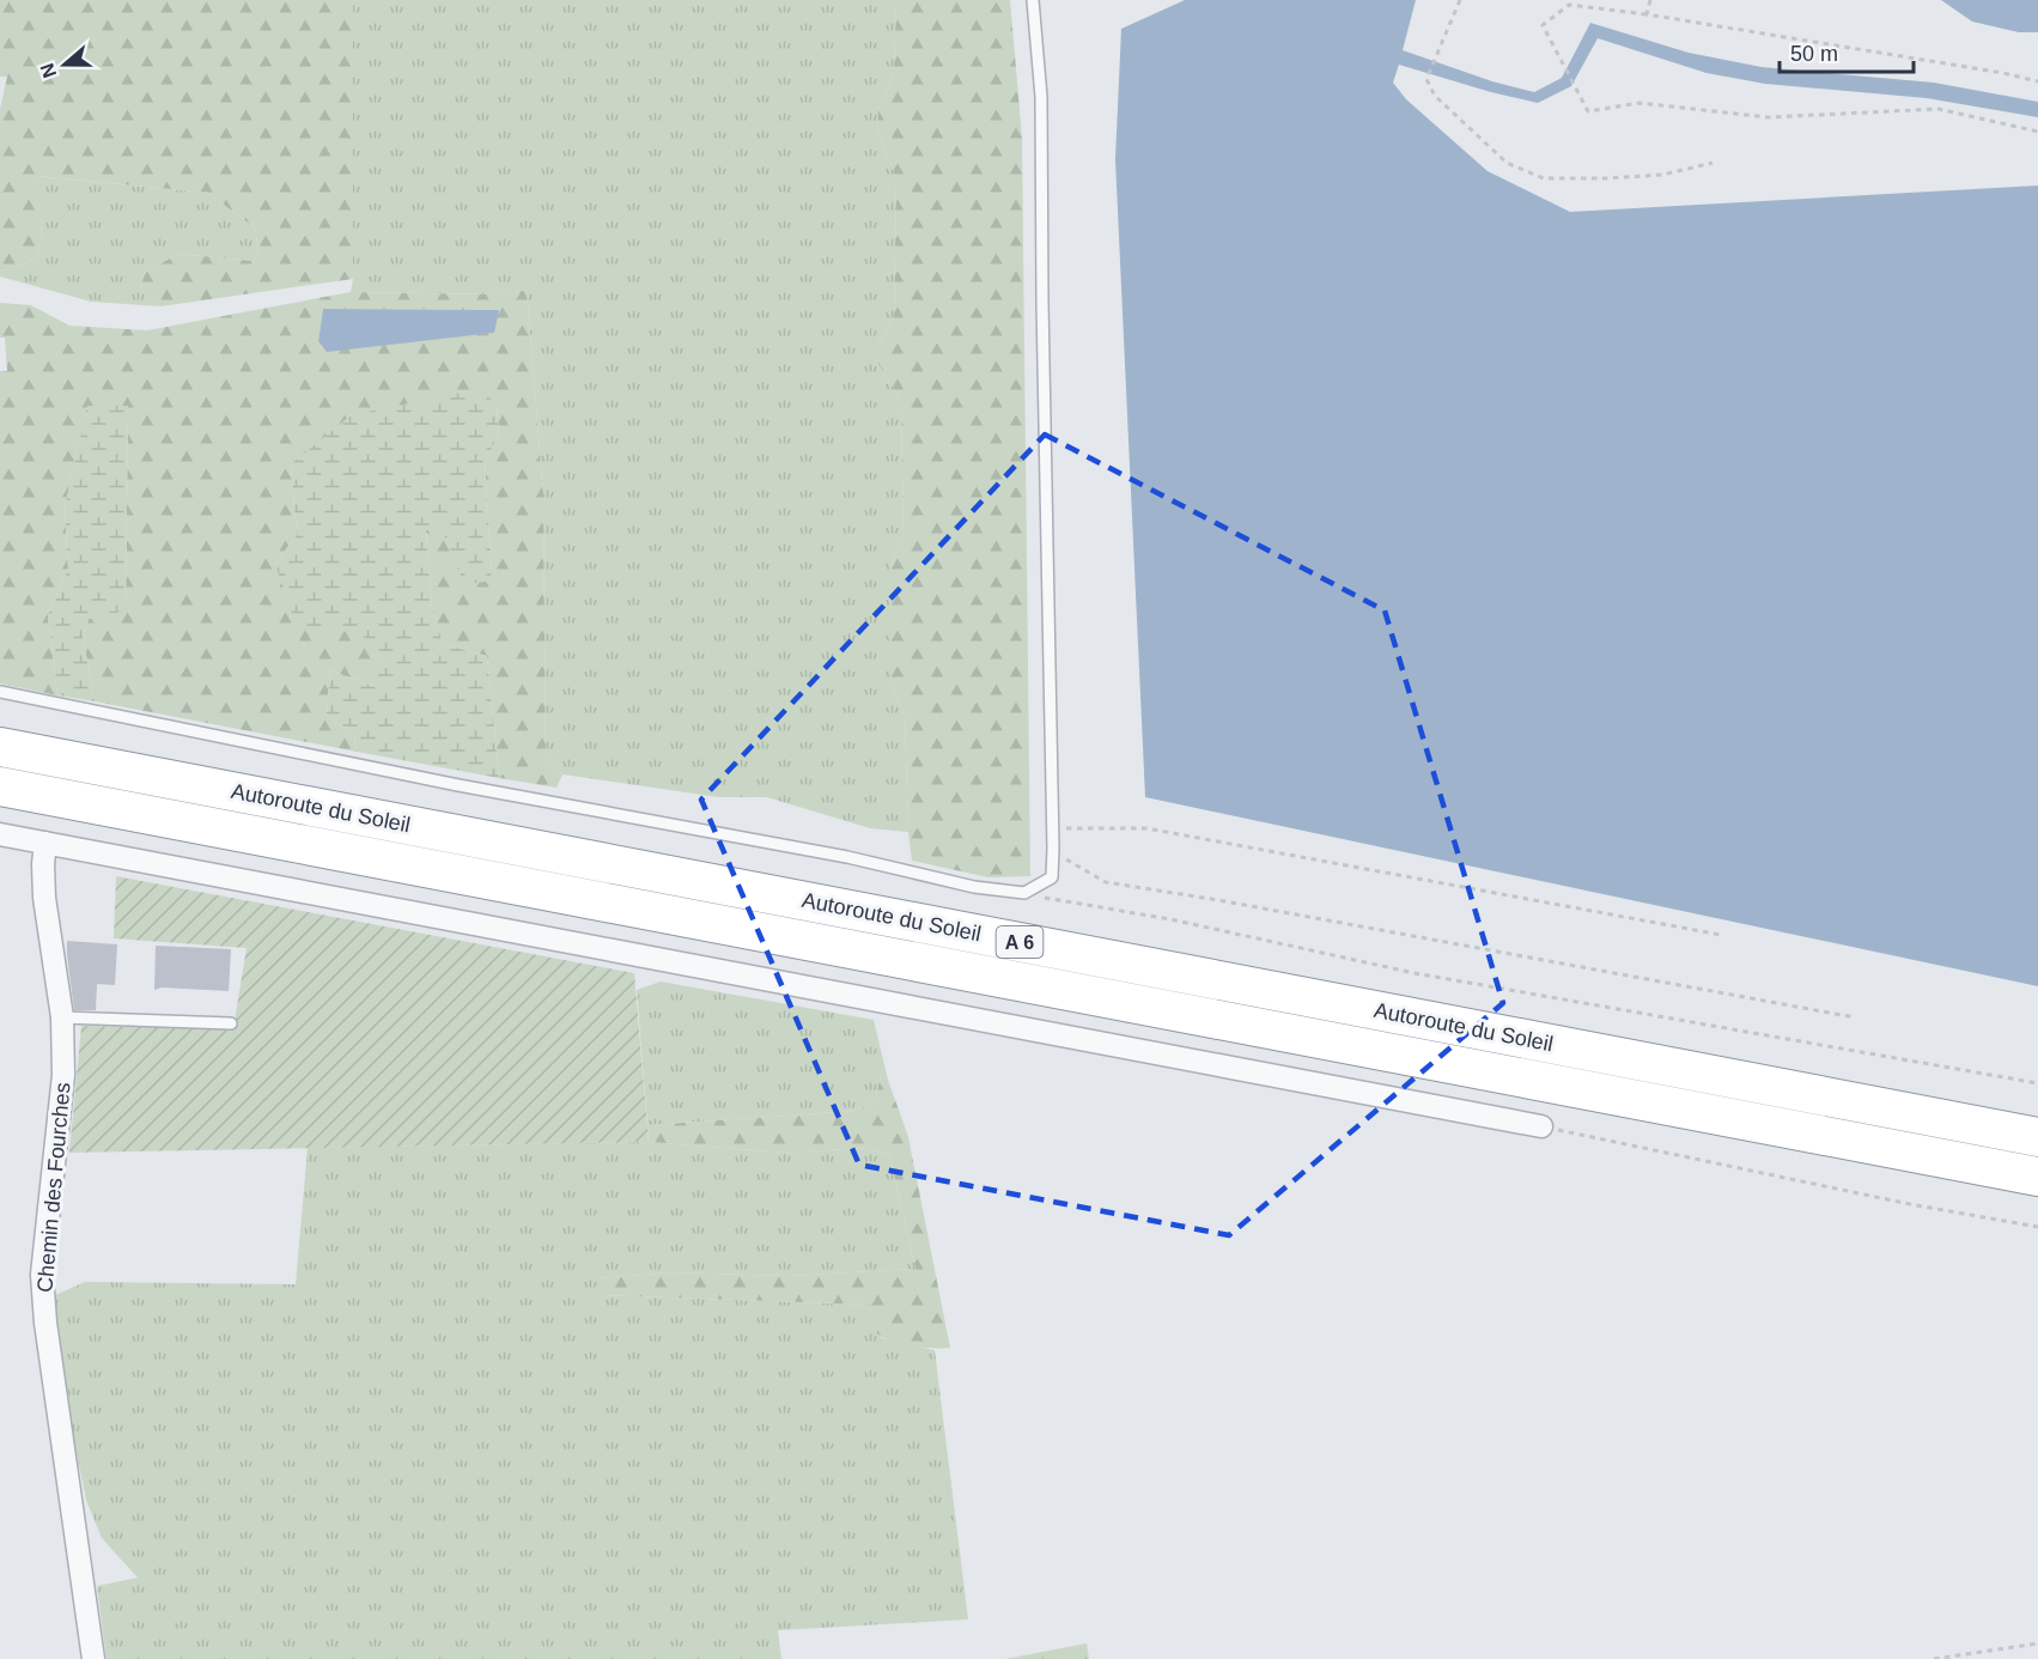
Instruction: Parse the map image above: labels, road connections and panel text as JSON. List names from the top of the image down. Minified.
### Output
{"streets":{"highway":["Autoroute du Soleil","A 6"],"street":["Chemin des Fourches"]},"scale_bar":"50 m","north":"left"}
